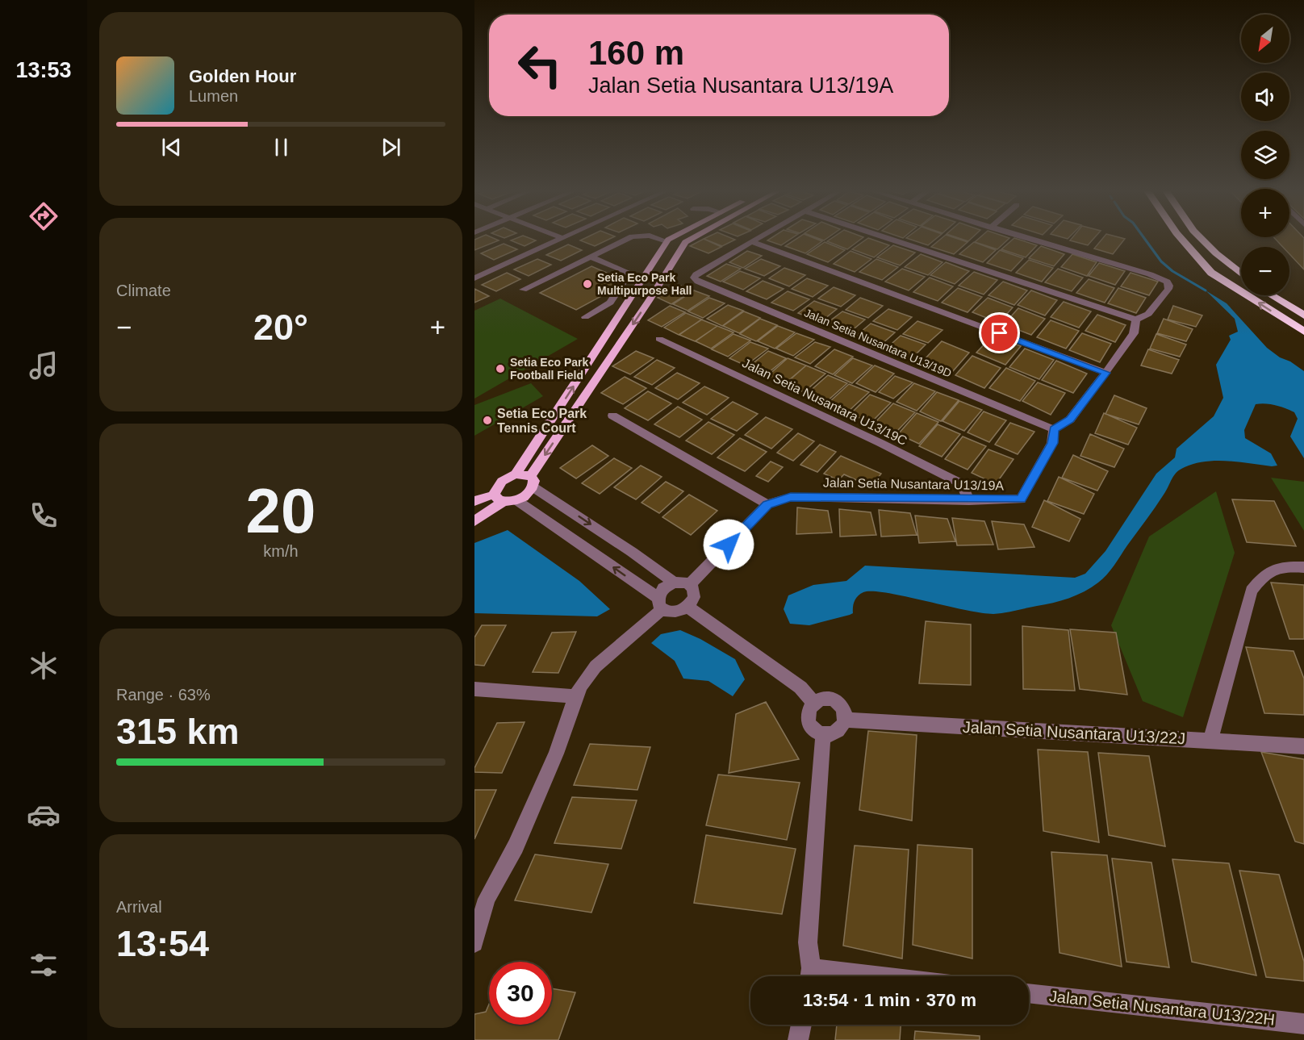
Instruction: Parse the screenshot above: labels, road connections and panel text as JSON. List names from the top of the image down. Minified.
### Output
{"streets":{"street":["Jalan Setia Nusantara U13/19D","Jalan Setia Nusantara U13/19C","Jalan Setia Nusantara U13/19A","Jalan Setia Nusantara U13/22J","Jalan Setia Nusantara U13/22H"]},"crossings":[["Jalan Setia Nusantara U13/19D","Jalan Setia Nusantara U13/19A"],["Jalan Setia Nusantara U13/19C","Jalan Setia Nusantara U13/19A"]],"places":["Setia Eco Park Multipurpose Hall","Setia Eco Park Football Field","Setia Eco Park Tennis Court"],"north":"bottom left","page":{"tabs":"13:53","map_buttons":["+","−"],"turn":["160 m","Jalan Setia Nusantara U13/19A"],"song":["Golden Hour","Lumen"],"tile":["Climate",["20","km/h"],["Range · 63%","315 km"],["Arrival","13:54"]],"heat":["−","20°","+"],"limit":"30","trip":"13:54 · 1 min · 370 m"}}
